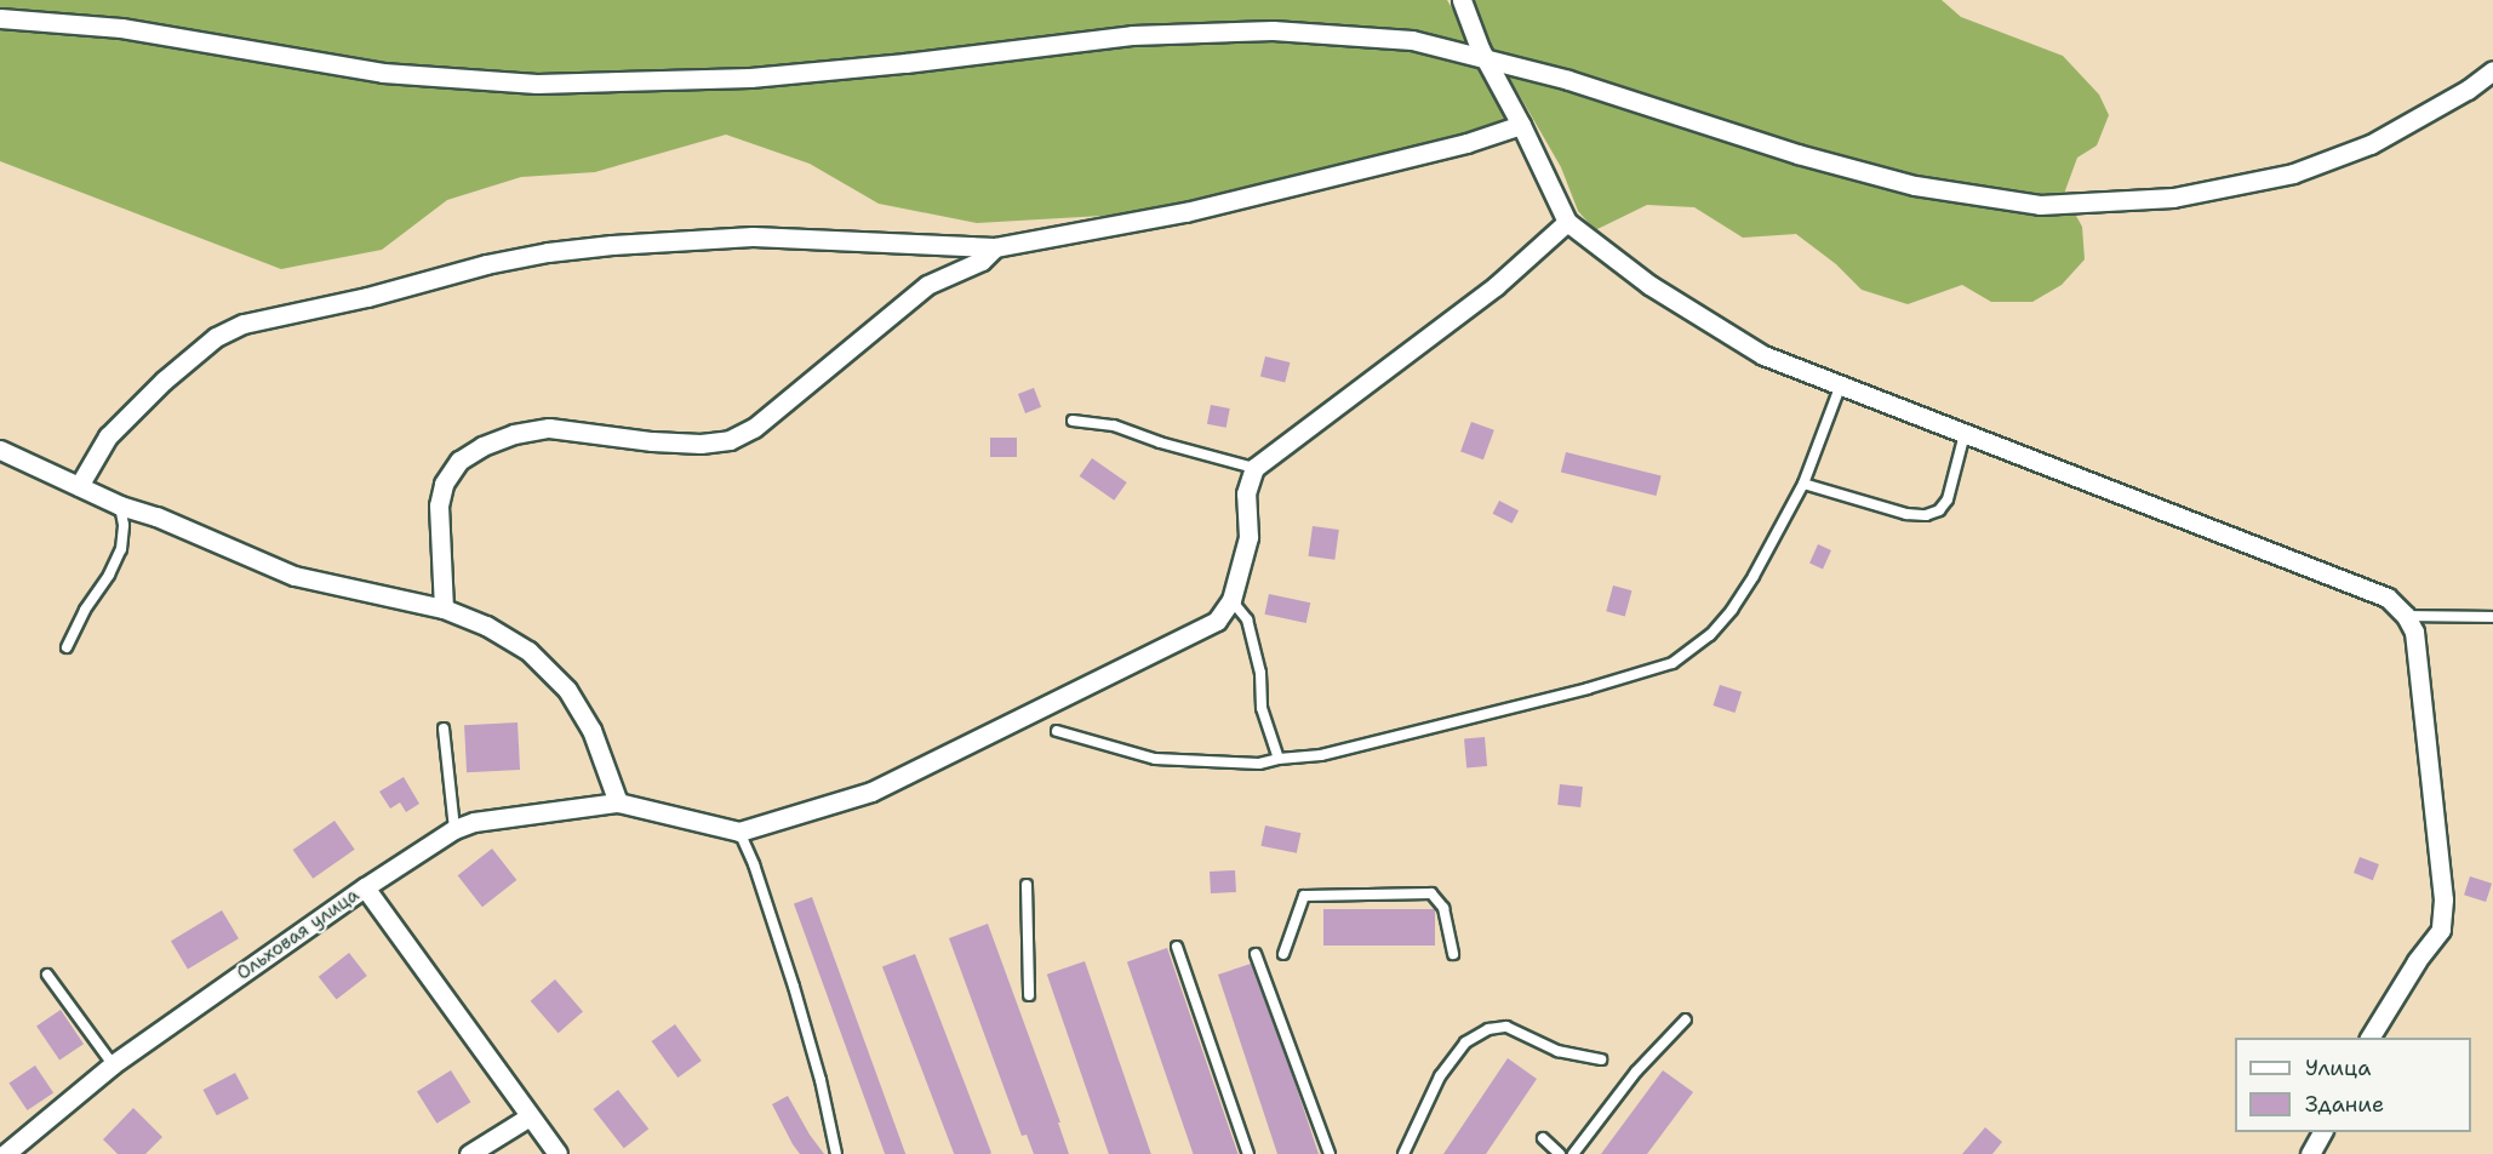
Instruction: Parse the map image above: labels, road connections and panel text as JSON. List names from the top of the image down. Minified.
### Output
{"streets":{"street":["Ольховая улица"]},"legend":["Улица","Здание"]}
